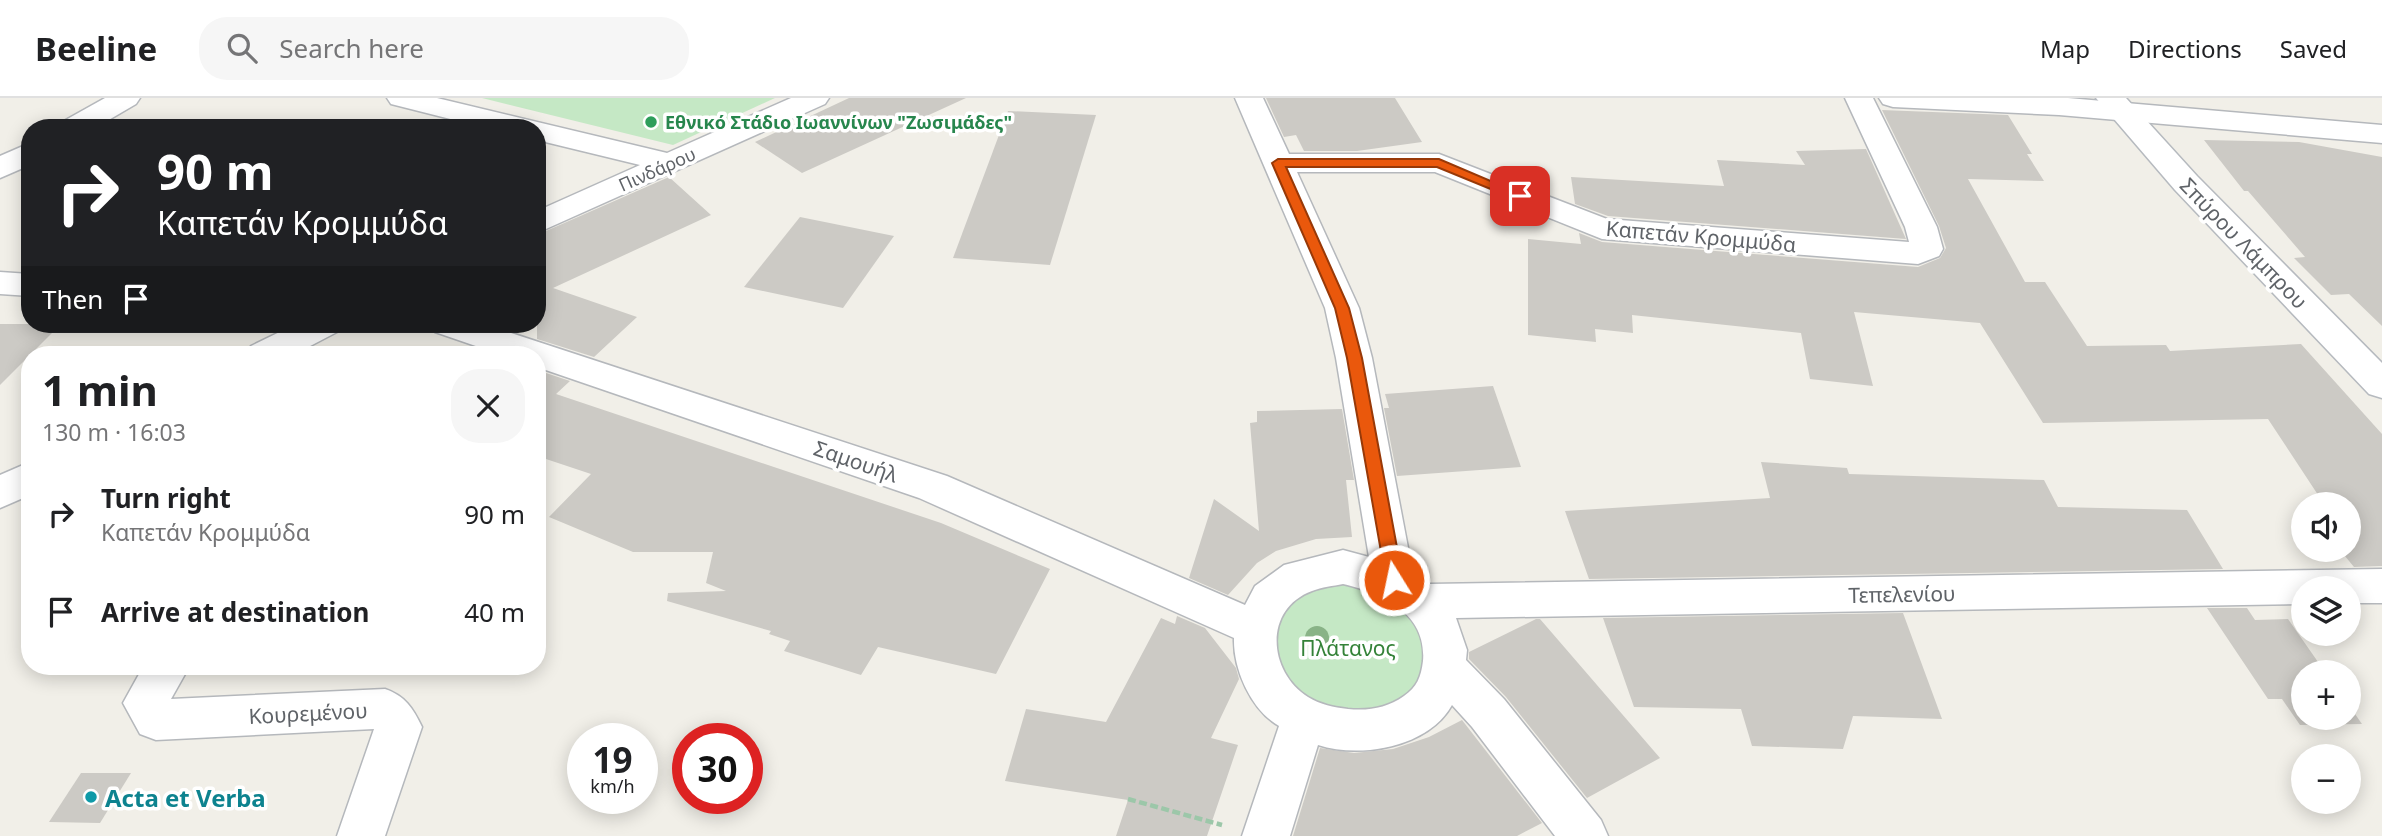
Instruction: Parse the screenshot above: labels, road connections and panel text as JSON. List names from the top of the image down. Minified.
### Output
{"streets":{"street":["Πινδάρου","Καπετάν Κρομμύδα","Σπύρου Λάμπρου","Σαμουήλ","Τεπελενίου","Κουρεμένου"]},"crossings":[["Σαμουήλ","Τεπελενίου"]],"parks":["Πλάτανος"],"places":["Εθνικό Στάδιο Ιωαννίνων \"Ζωσιμάδες\"","Acta et Verba"],"page":{"header":"Beeline","search":"Search here","nav":["Map","Directions","Saved"],"turn":["90 m","Καπετάν Κρομμύδα"],"then":"Then","heading":["1 min","130 m · 16:03"],"list":[{"name":"Turn right","note":"Καπετάν Κρομμύδα","value":"90 m"},{"name":"Arrive at destination","value":"40 m"}],"map_buttons":["+","−"],"speed":"19 km/h","limit":"30"}}
